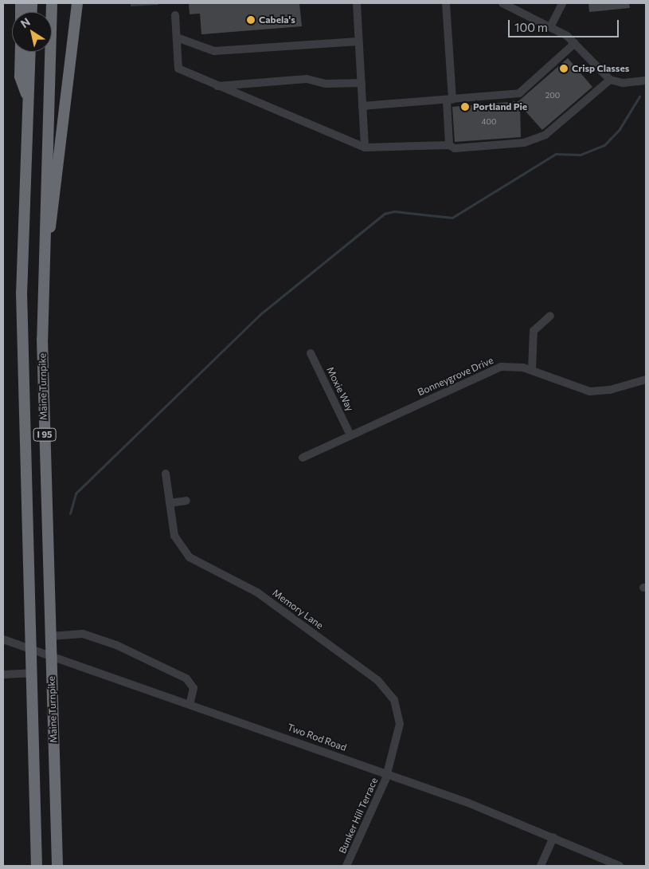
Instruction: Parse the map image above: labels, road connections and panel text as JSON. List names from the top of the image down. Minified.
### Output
{"streets":{"highway":["Maine Turnpike","I 95"],"street":["Bonneygrove Drive","Moxie Way","Memory Lane","Two Rod Road","Bunker Hill Terrace"]},"crossings":[["Bonneygrove Drive","Moxie Way"],["Memory Lane","Two Rod Road"],["Memory Lane","Bunker Hill Terrace"],["Two Rod Road","Bunker Hill Terrace"]],"places":["Cabela's","Crisp Classes","Portland Pie"],"house_numbers":["200","400"],"scale_bar":"100 m","north":"top left"}
